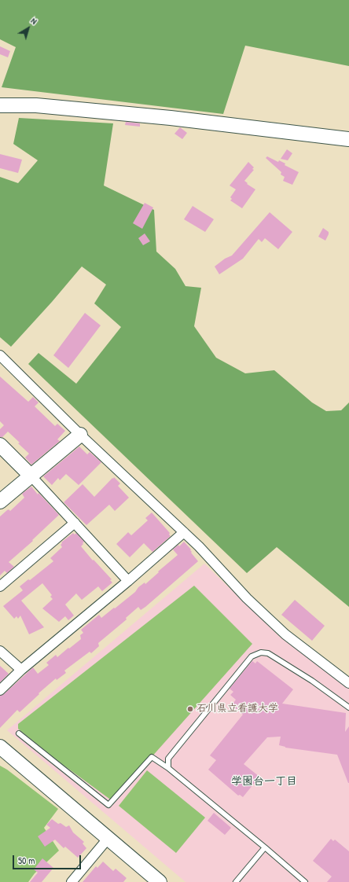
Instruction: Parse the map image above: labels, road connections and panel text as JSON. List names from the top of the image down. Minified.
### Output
{"districts":["学園台一丁目"],"places":["石川県立看護大学"],"scale_bar":"50 m","north":"top right"}
